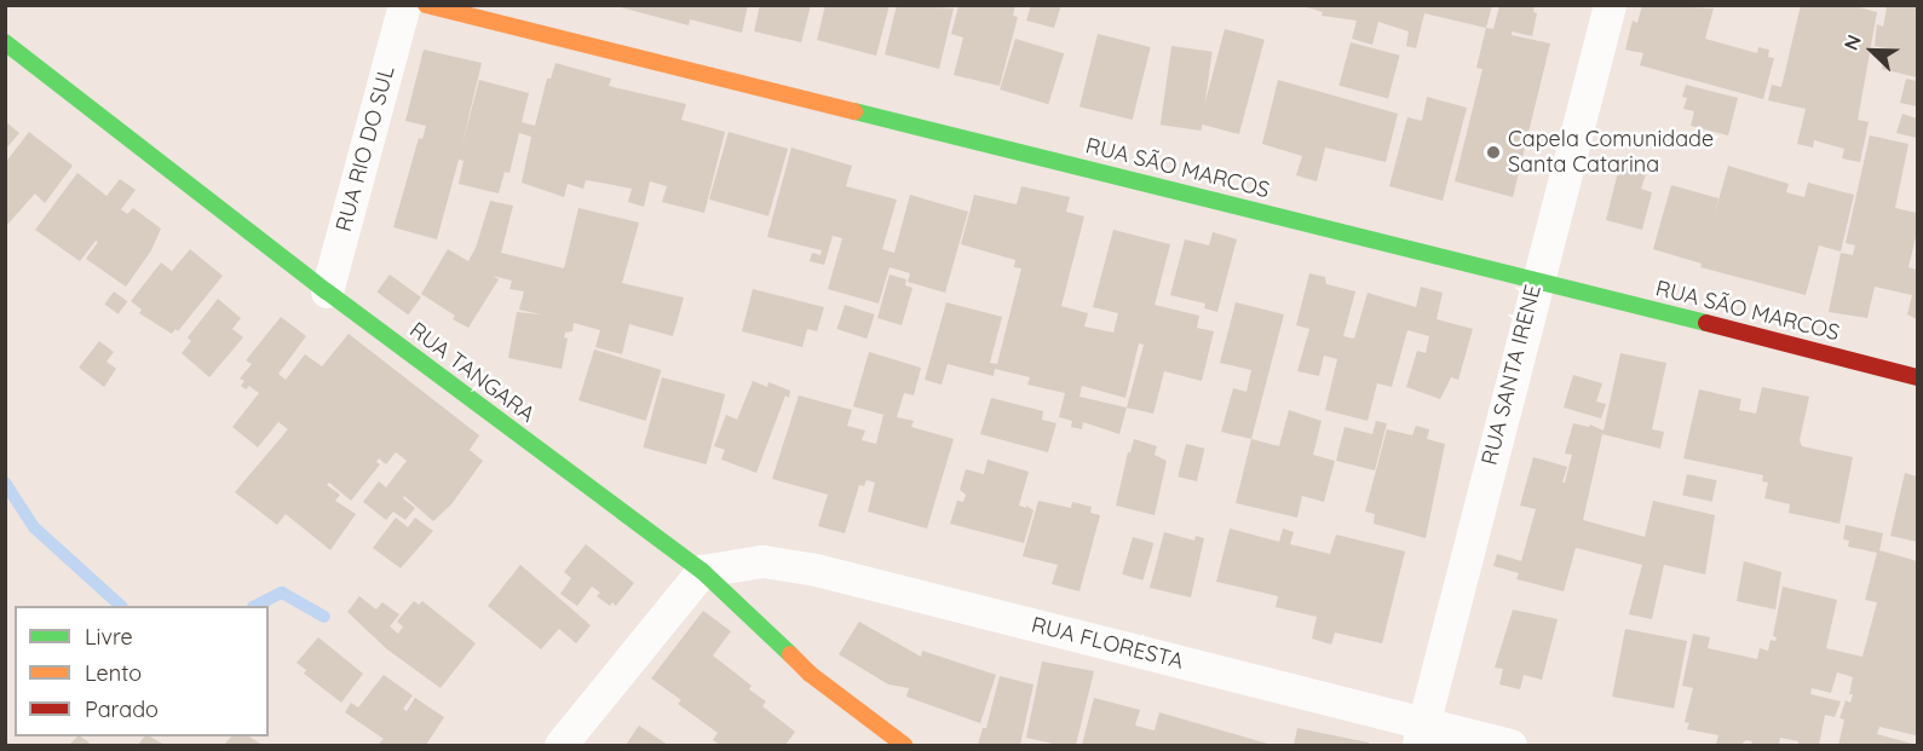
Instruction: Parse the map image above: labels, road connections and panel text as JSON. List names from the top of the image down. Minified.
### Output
{"streets":{"street":["RUA RIO DO SUL","RUA SÃO MARCOS","RUA TANGARA","RUA SANTA IRENE","RUA FLORESTA"]},"crossings":[["RUA RIO DO SUL","RUA TANGARA"],["RUA SÃO MARCOS","RUA SANTA IRENE"],["RUA TANGARA","RUA FLORESTA"],["RUA SANTA IRENE","RUA FLORESTA"]],"places":["Capela Comunidade Santa Catarina"],"legend":["Livre","Lento","Parado"],"north":"top left"}
